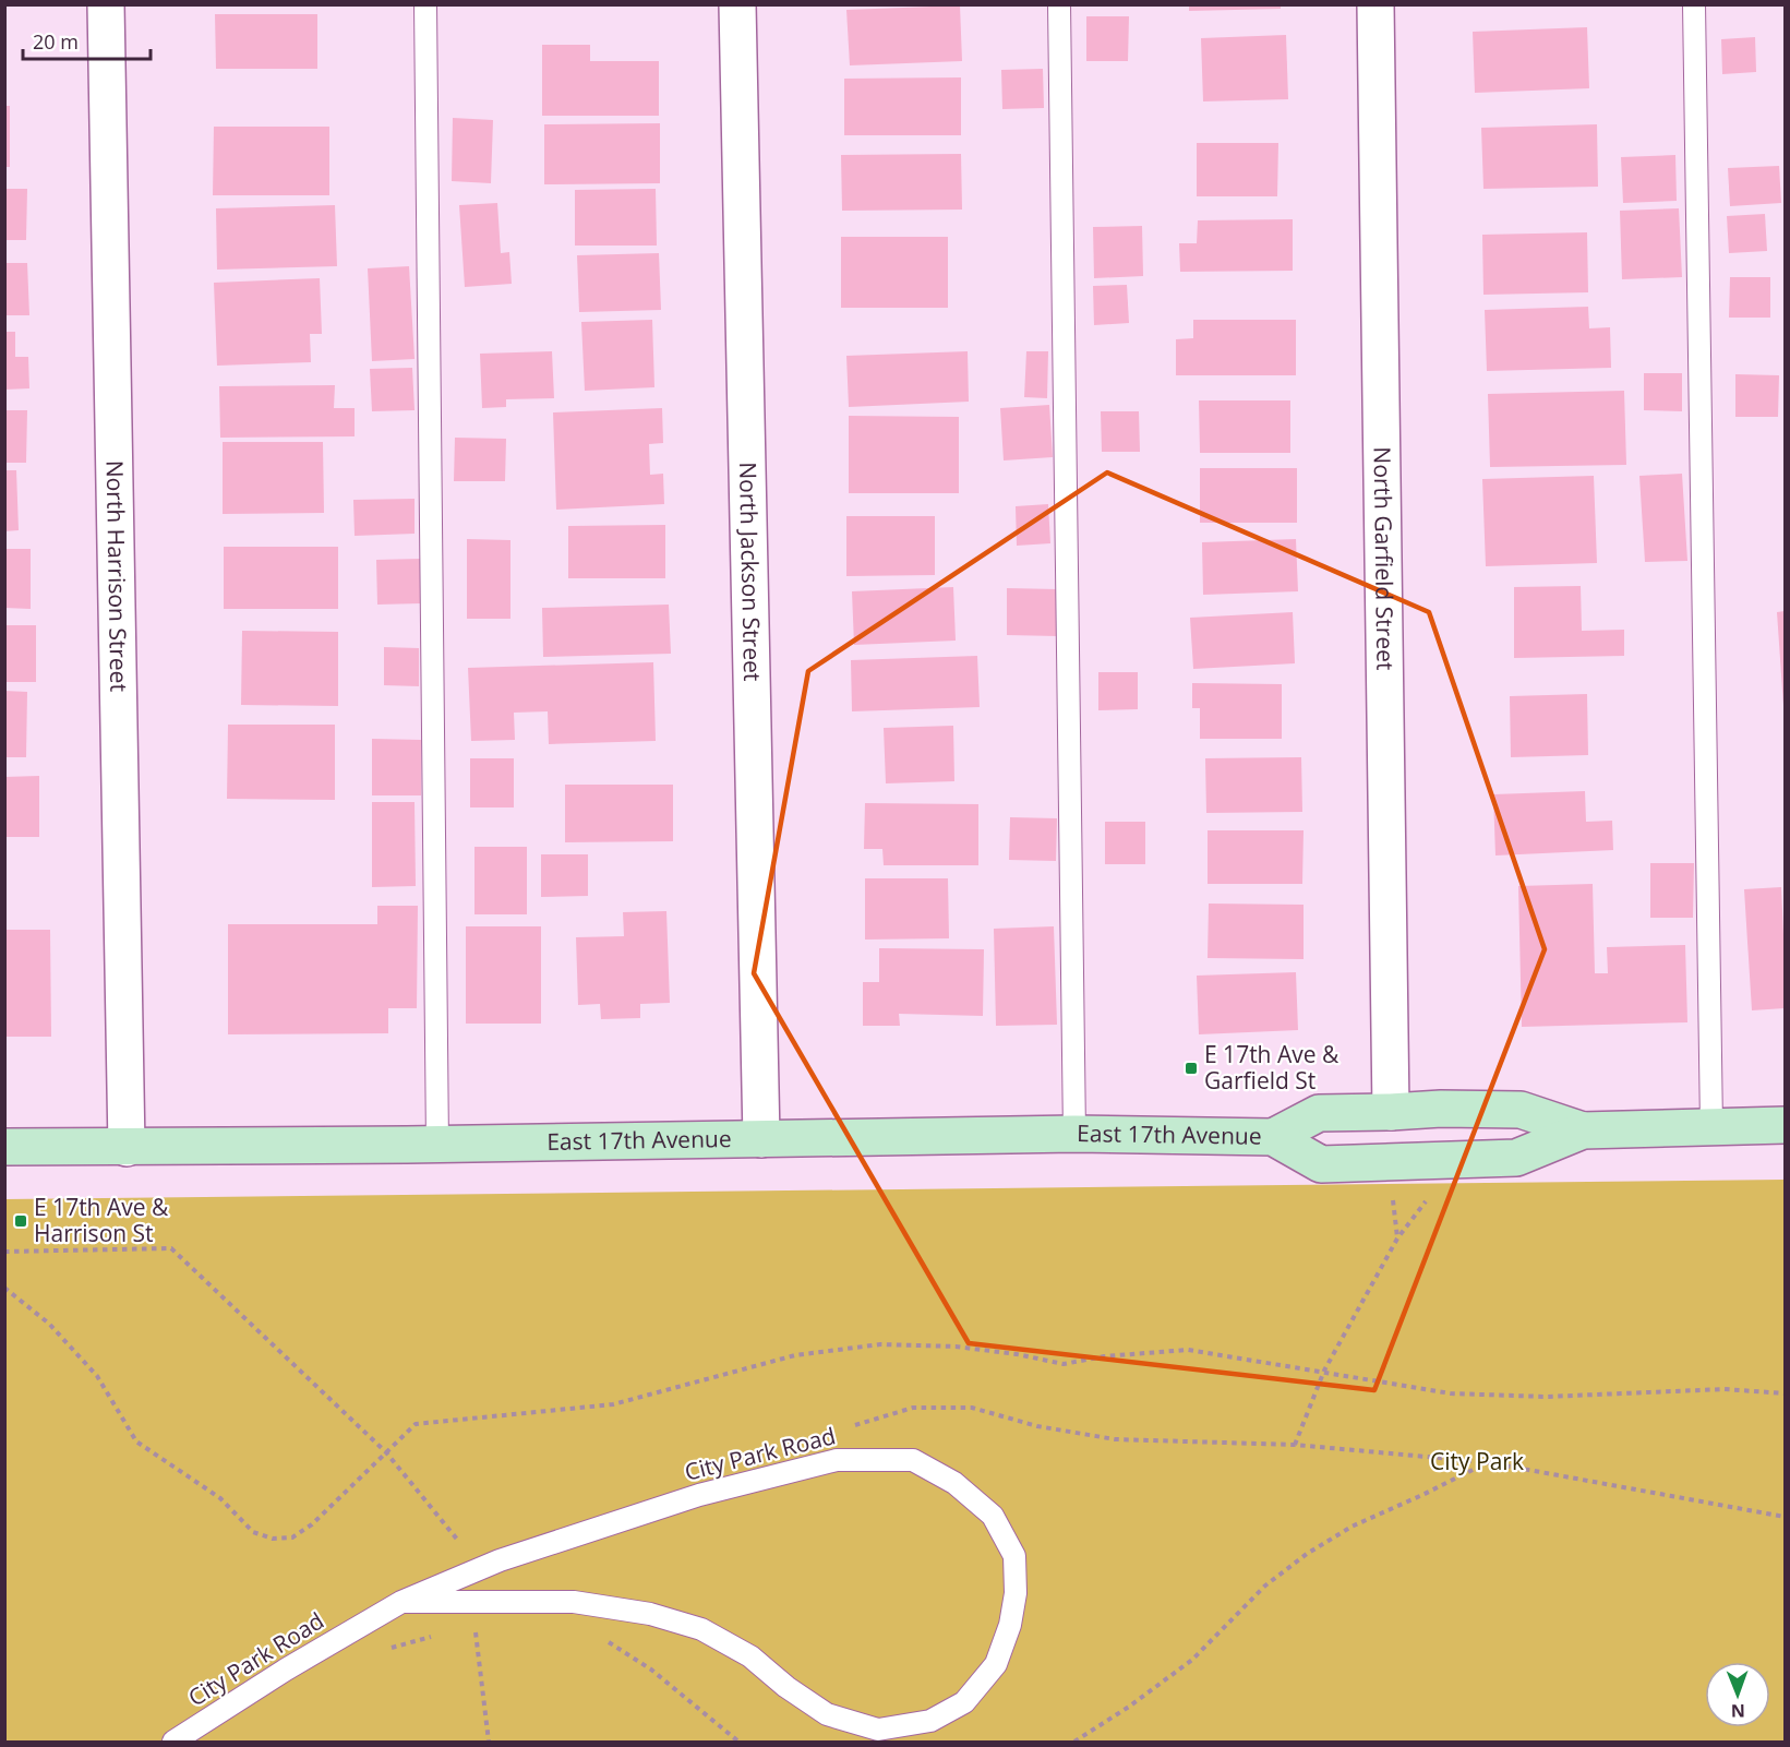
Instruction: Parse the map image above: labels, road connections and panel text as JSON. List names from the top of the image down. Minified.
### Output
{"streets":{"main road":["East 17th Avenue"],"street":["North Garfield Street","North Jackson Street","North Harrison Street"],"lane":["City Park Road"]},"crossings":[["North Garfield Street","East 17th Avenue"],["North Jackson Street","East 17th Avenue"],["North Harrison Street","East 17th Avenue"]],"parks":["City Park"],"places":{"transit":["E 17th Ave & Garfield St","E 17th Ave & Harrison St"]},"scale_bar":"20 m","north":"bottom"}
